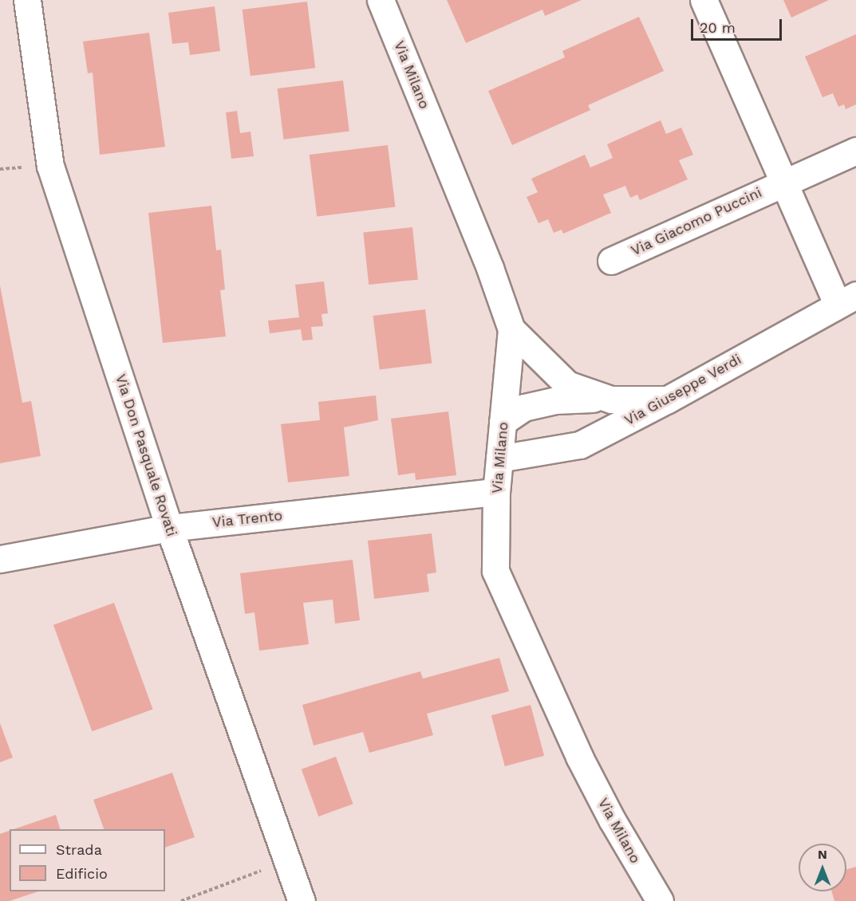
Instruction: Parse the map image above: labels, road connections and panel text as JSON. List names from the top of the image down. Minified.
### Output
{"streets":{"street":["Via Milano","Via Giacomo Puccini","Via Giuseppe Verdi","Via Don Pasquale Rovati","Via Trento"]},"crossings":[["Via Milano","Via Giuseppe Verdi"],["Via Milano","Via Trento"],["Via Don Pasquale Rovati","Via Trento"]],"legend":["Strada","Edificio"],"scale_bar":"20 m","north":"top"}
